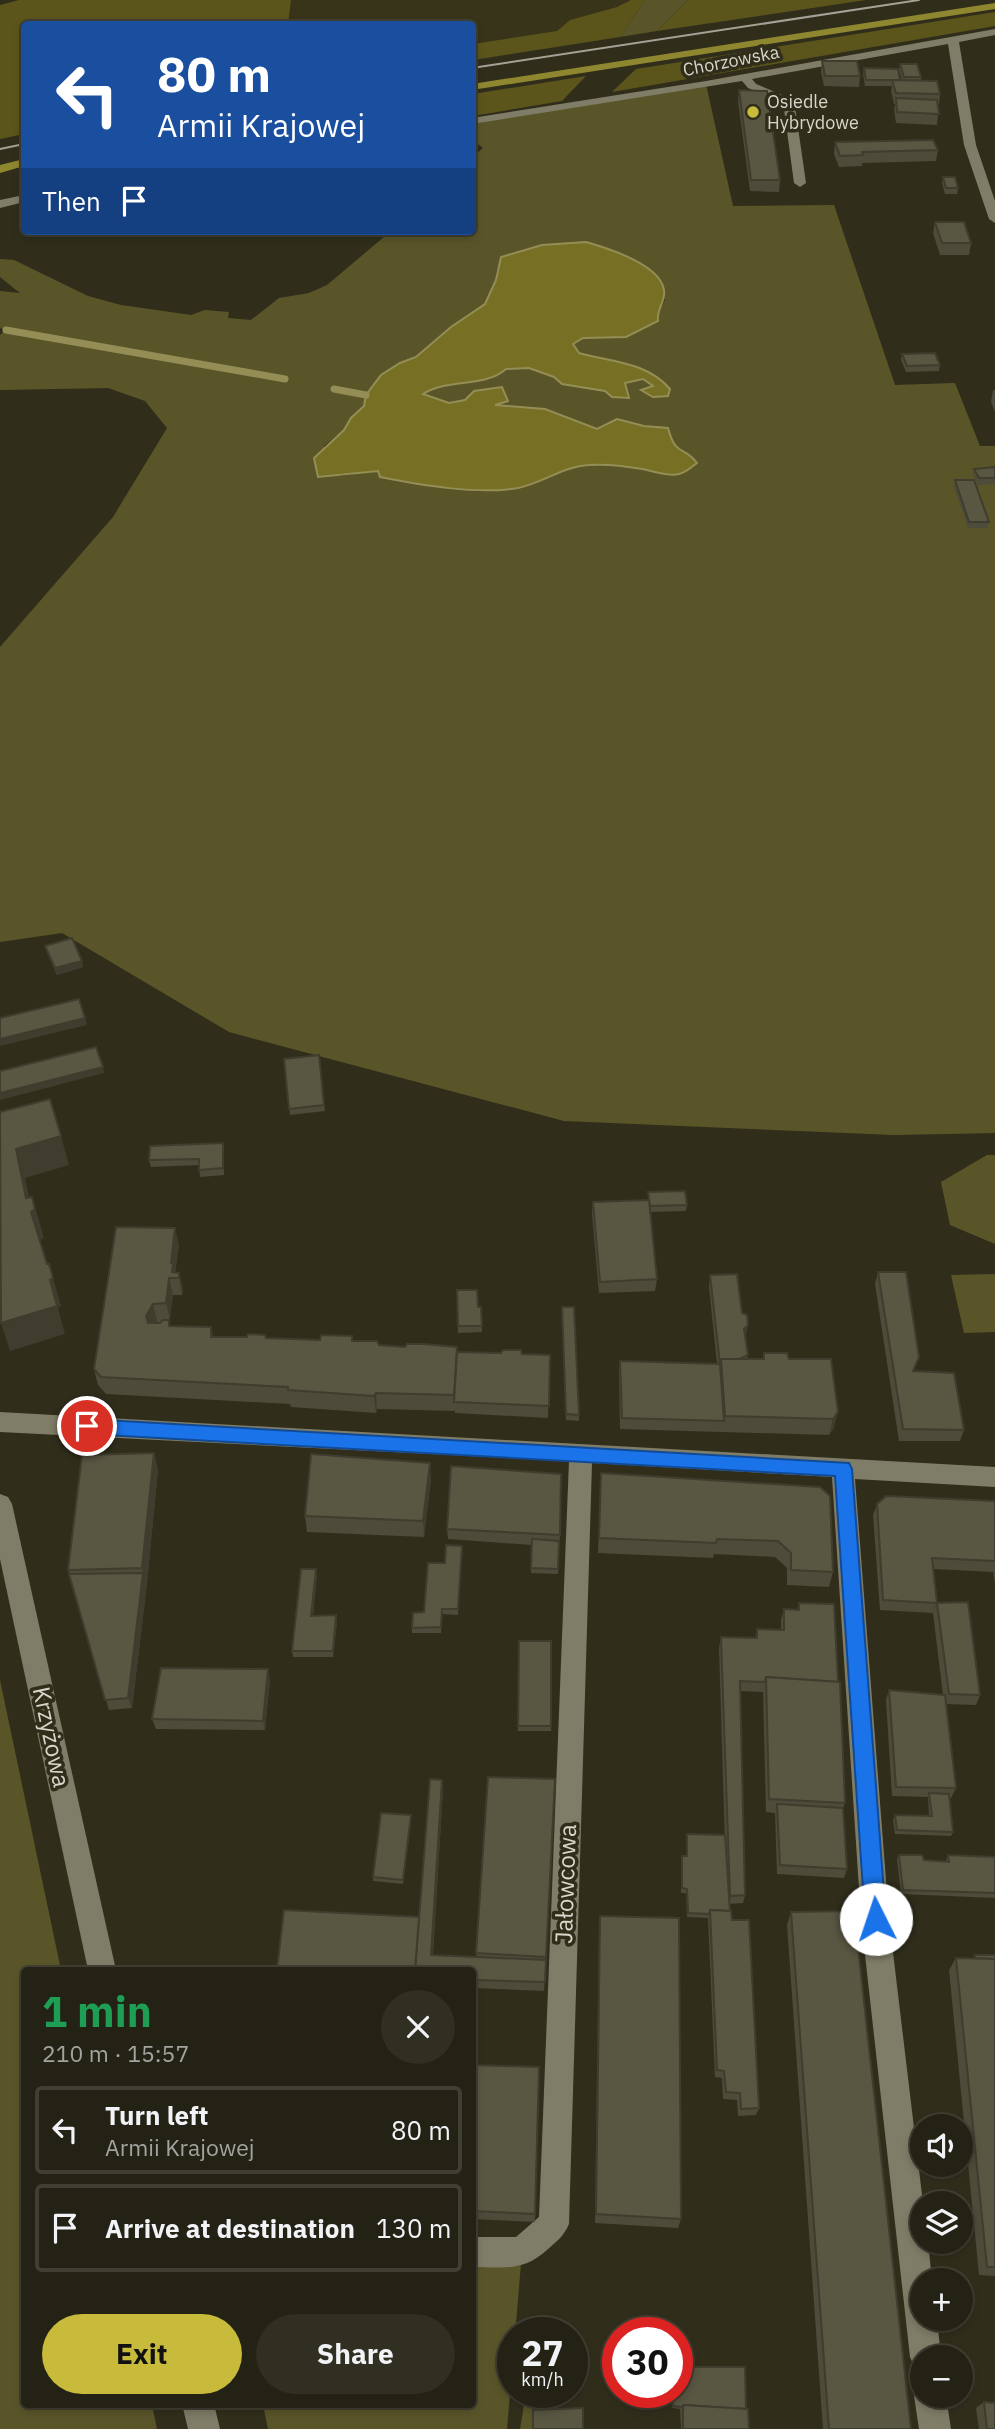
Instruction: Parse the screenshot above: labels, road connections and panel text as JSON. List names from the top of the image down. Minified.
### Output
{"streets":{"main road":["Chorzowska"],"street":["Krzyżowa","Jałowcowa"]},"places":["Osiedle Hybrydowe"],"page":{"turn":["80 m","Armii Krajowej"],"then":"Then","heading":["1 min","210 m · 15:57"],"list":[{"name":"Turn left","note":"Armii Krajowej","value":"80 m"},{"name":"Arrive at destination","value":"130 m"}],"map_buttons":["+","−"],"buttons":["Exit","Share"],"speed":"27 km/h","limit":"30"}}
